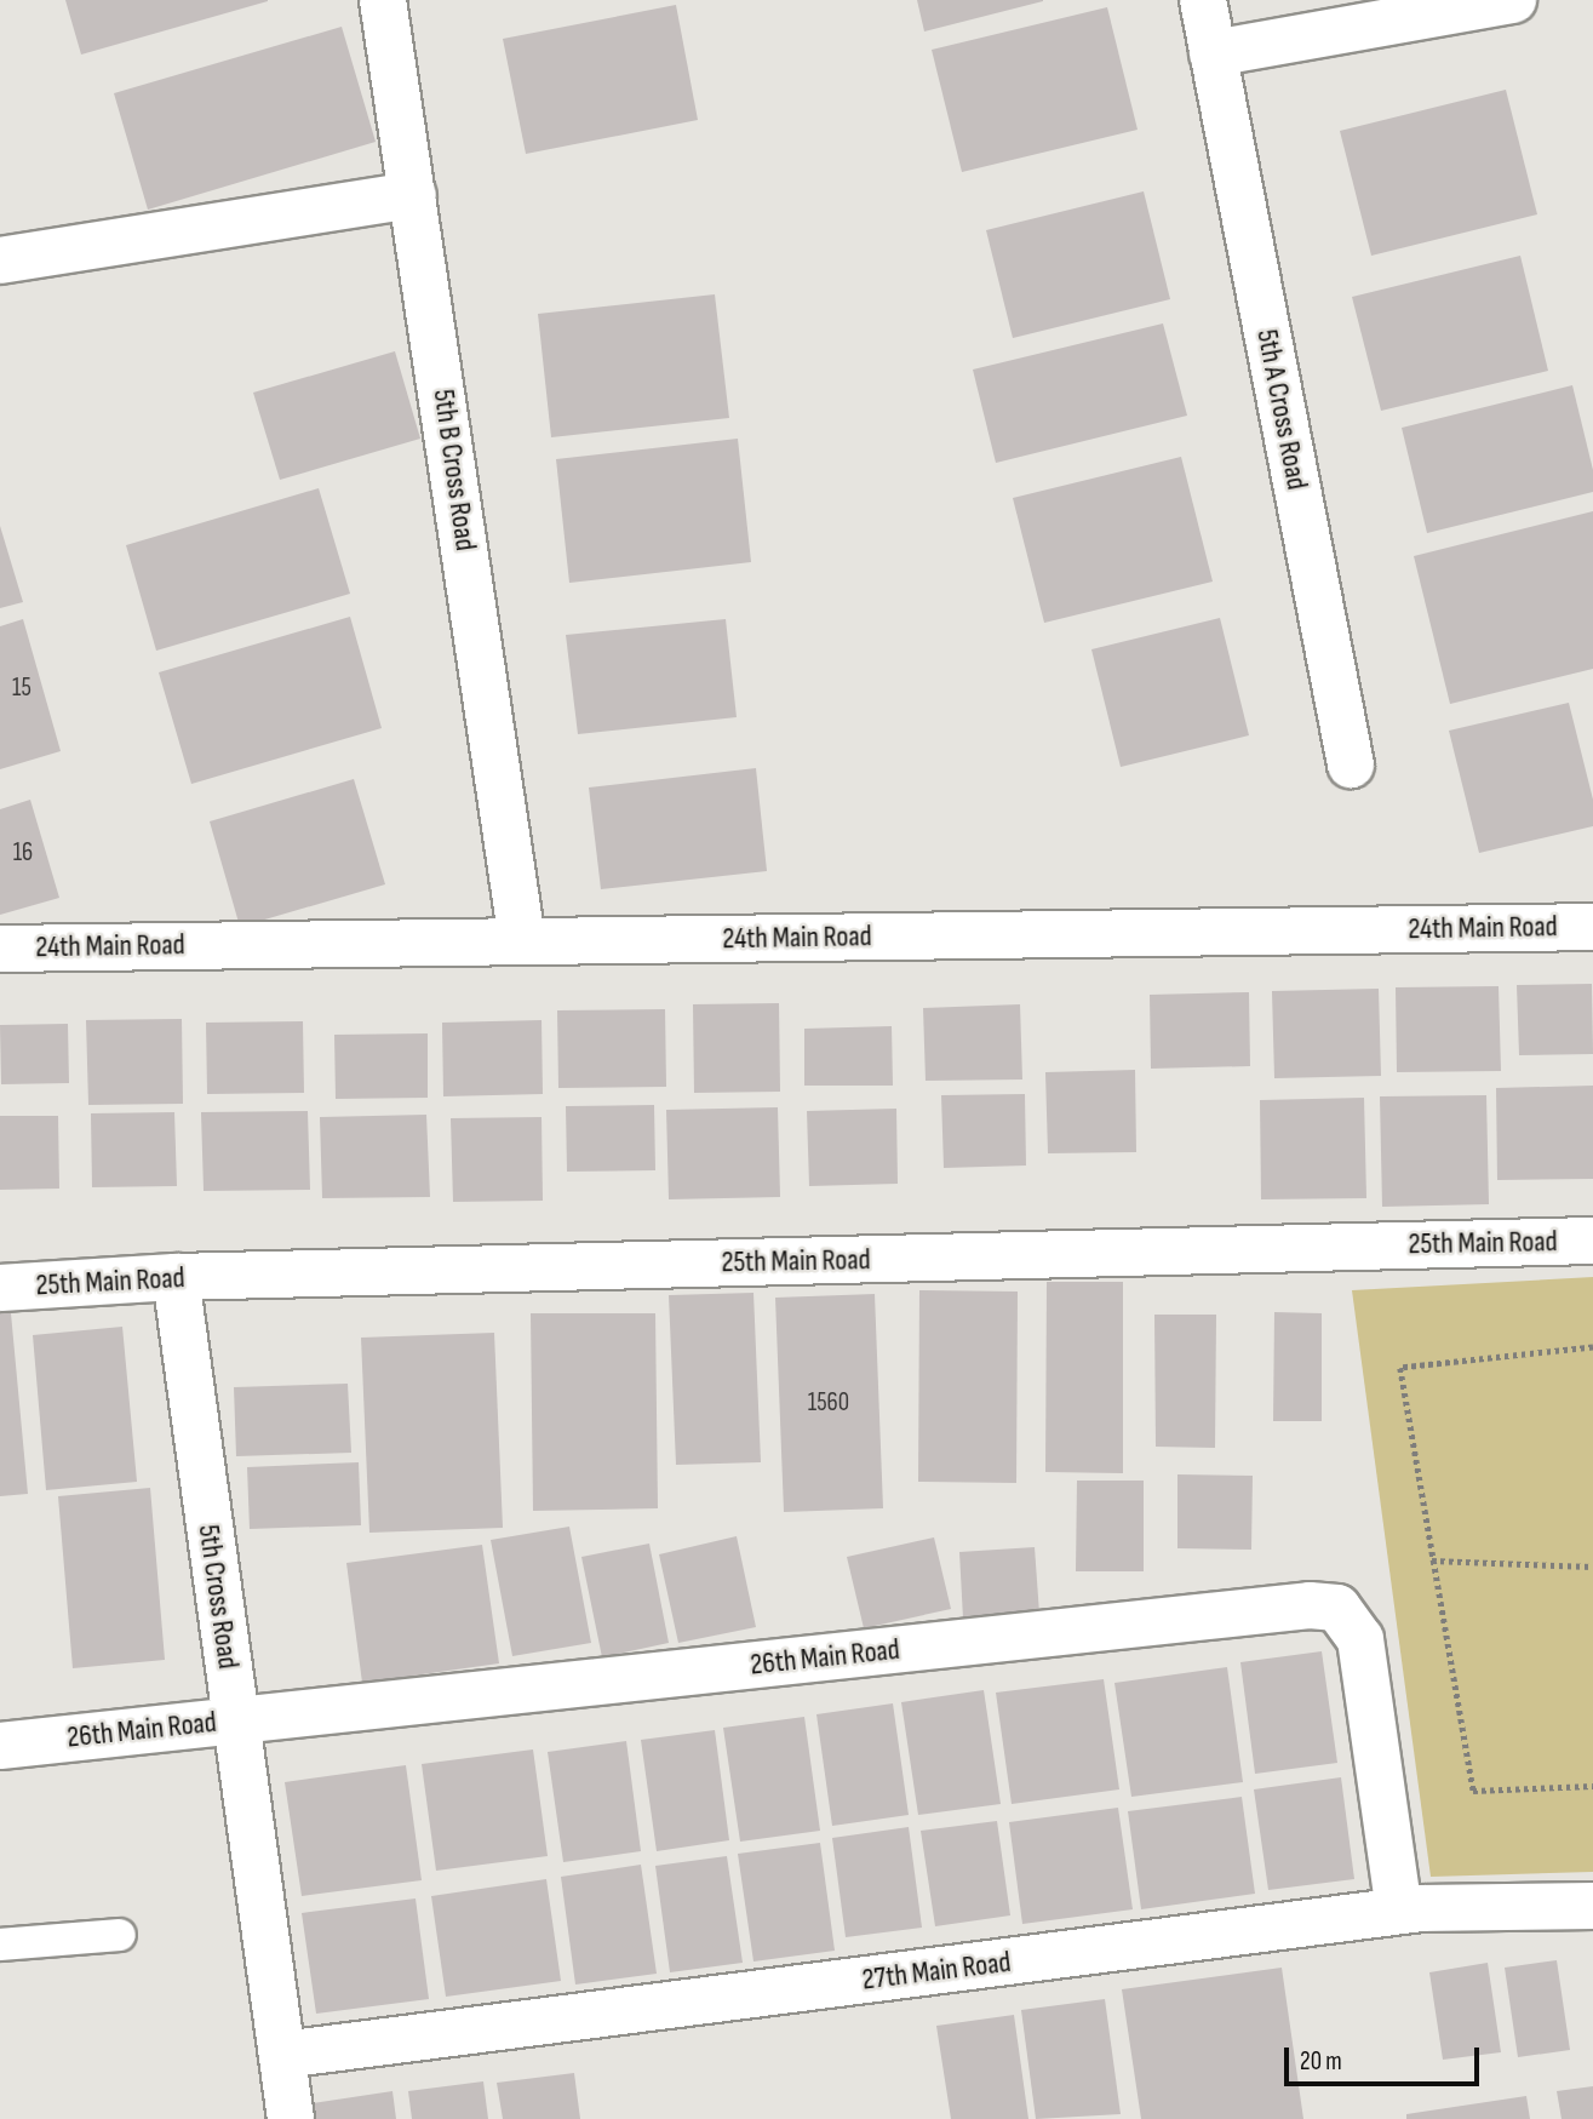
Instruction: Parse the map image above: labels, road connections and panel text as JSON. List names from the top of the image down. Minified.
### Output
{"streets":{"street":["5th A Cross Road","5th B Cross Road","24th Main Road","25th Main Road","5th Cross Road","26th Main Road","27th Main Road"]},"crossings":[["5th B Cross Road","24th Main Road"],["25th Main Road","5th Cross Road"],["5th Cross Road","26th Main Road"],["5th Cross Road","27th Main Road"],["26th Main Road","27th Main Road"]],"house_numbers":["15","16","1560"],"scale_bar":"20 m"}
